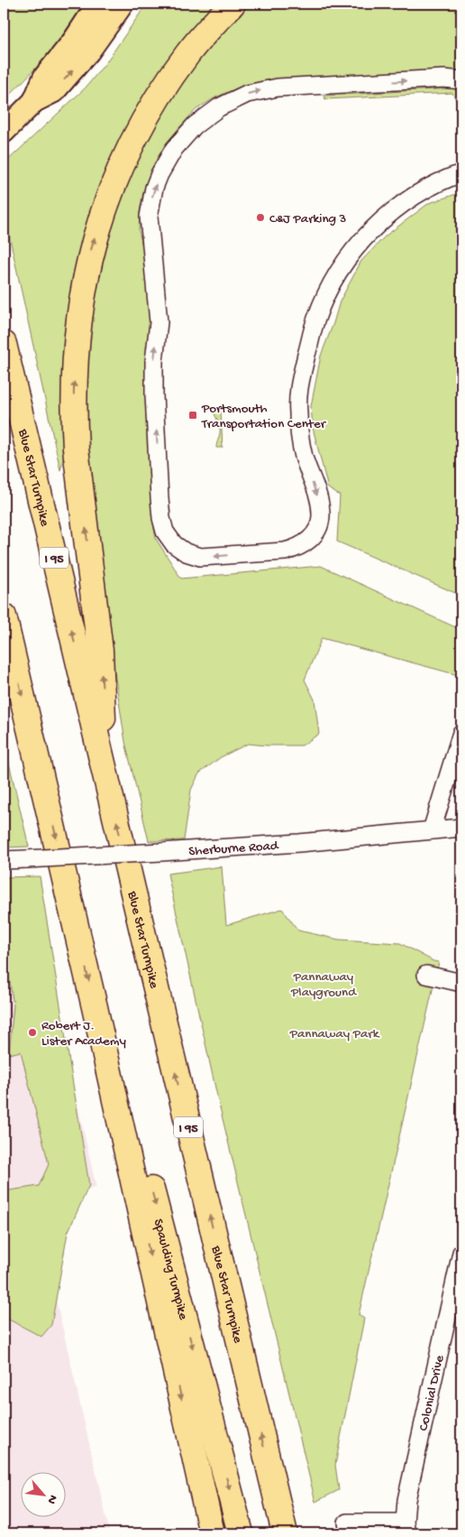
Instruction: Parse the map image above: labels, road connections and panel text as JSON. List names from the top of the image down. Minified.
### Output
{"streets":{"highway":["Blue Star Turnpike","I 95","Spaulding Turnpike"],"street":["Sherburne Road","Colonial Drive"]},"parks":["Pannaway Playground","Pannaway Park"],"places":{"other":["C&J Parking 3","Robert J. Lister Academy"],"transit":["Portsmouth Transportation Center"]},"north":"bottom right"}
